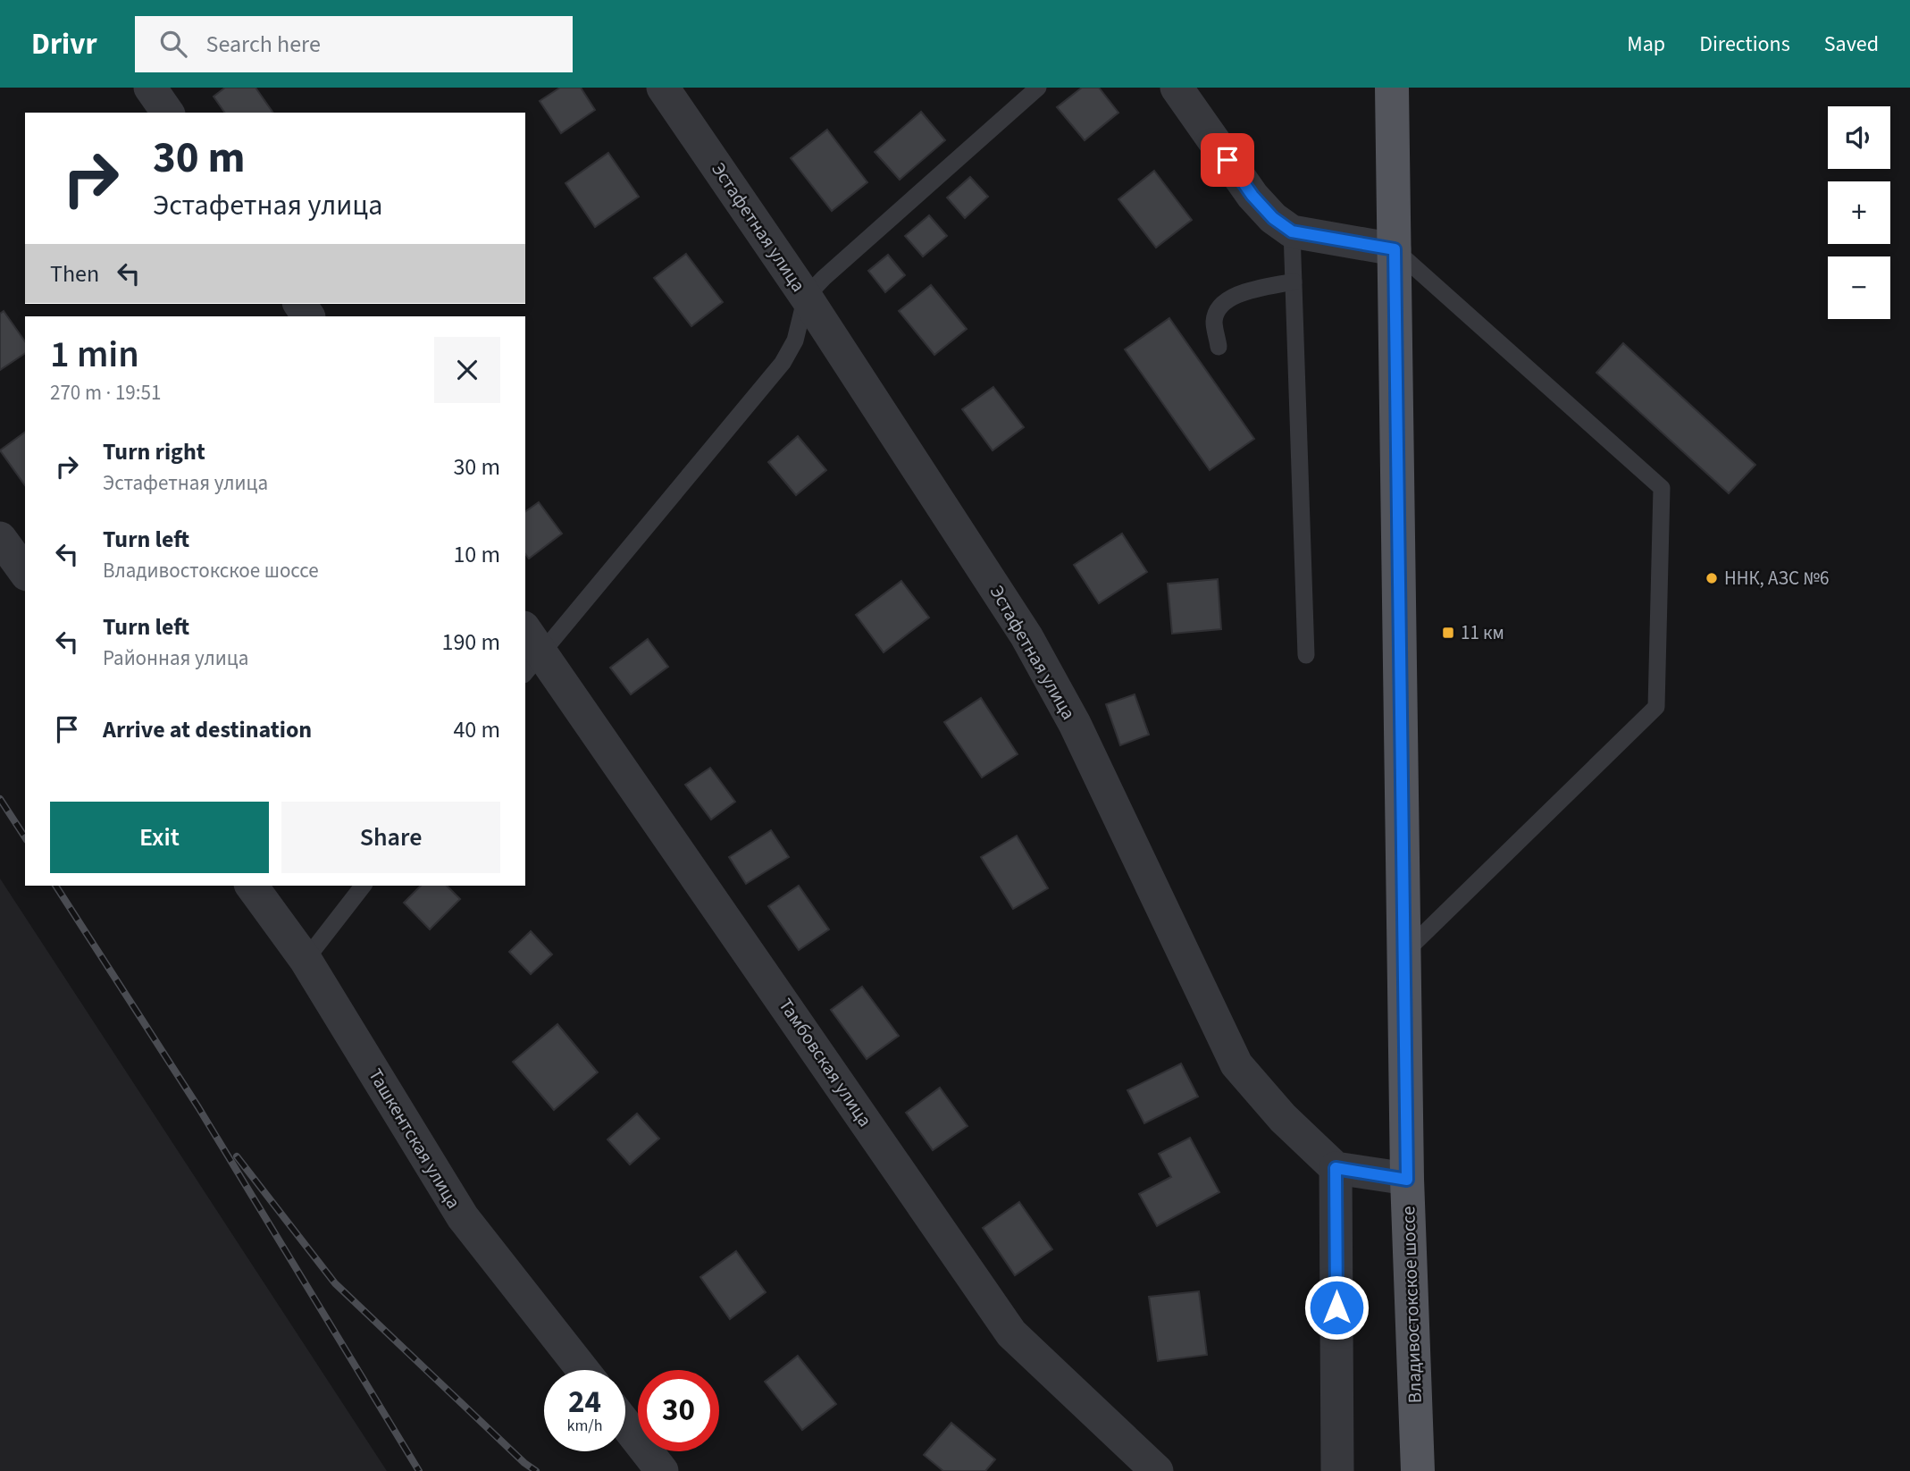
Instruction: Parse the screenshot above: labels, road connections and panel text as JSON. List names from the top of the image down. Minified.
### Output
{"streets":{"main road":["Владивостокское шоссе"],"street":["Эстафетная улица","Тамбовская улица","Ташкентская улица"]},"places":{"other":["ННК, АЗС №6"],"transit":["11 км"]},"page":{"header":"Drivr","search":"Search here","nav":["Map","Directions","Saved"],"map_buttons":["+","−"],"turn":["30 m","Эстафетная улица"],"then":"Then","heading":["1 min","270 m · 19:51"],"list":[{"name":"Turn right","note":"Эстафетная улица","value":"30 m"},{"name":"Turn left","note":"Владивостокское шоссе","value":"10 m"},{"name":"Turn left","note":"Районная улица","value":"190 m"},{"name":"Arrive at destination","value":"40 m"}],"buttons":["Exit","Share"],"speed":"24 km/h","limit":"30"}}
